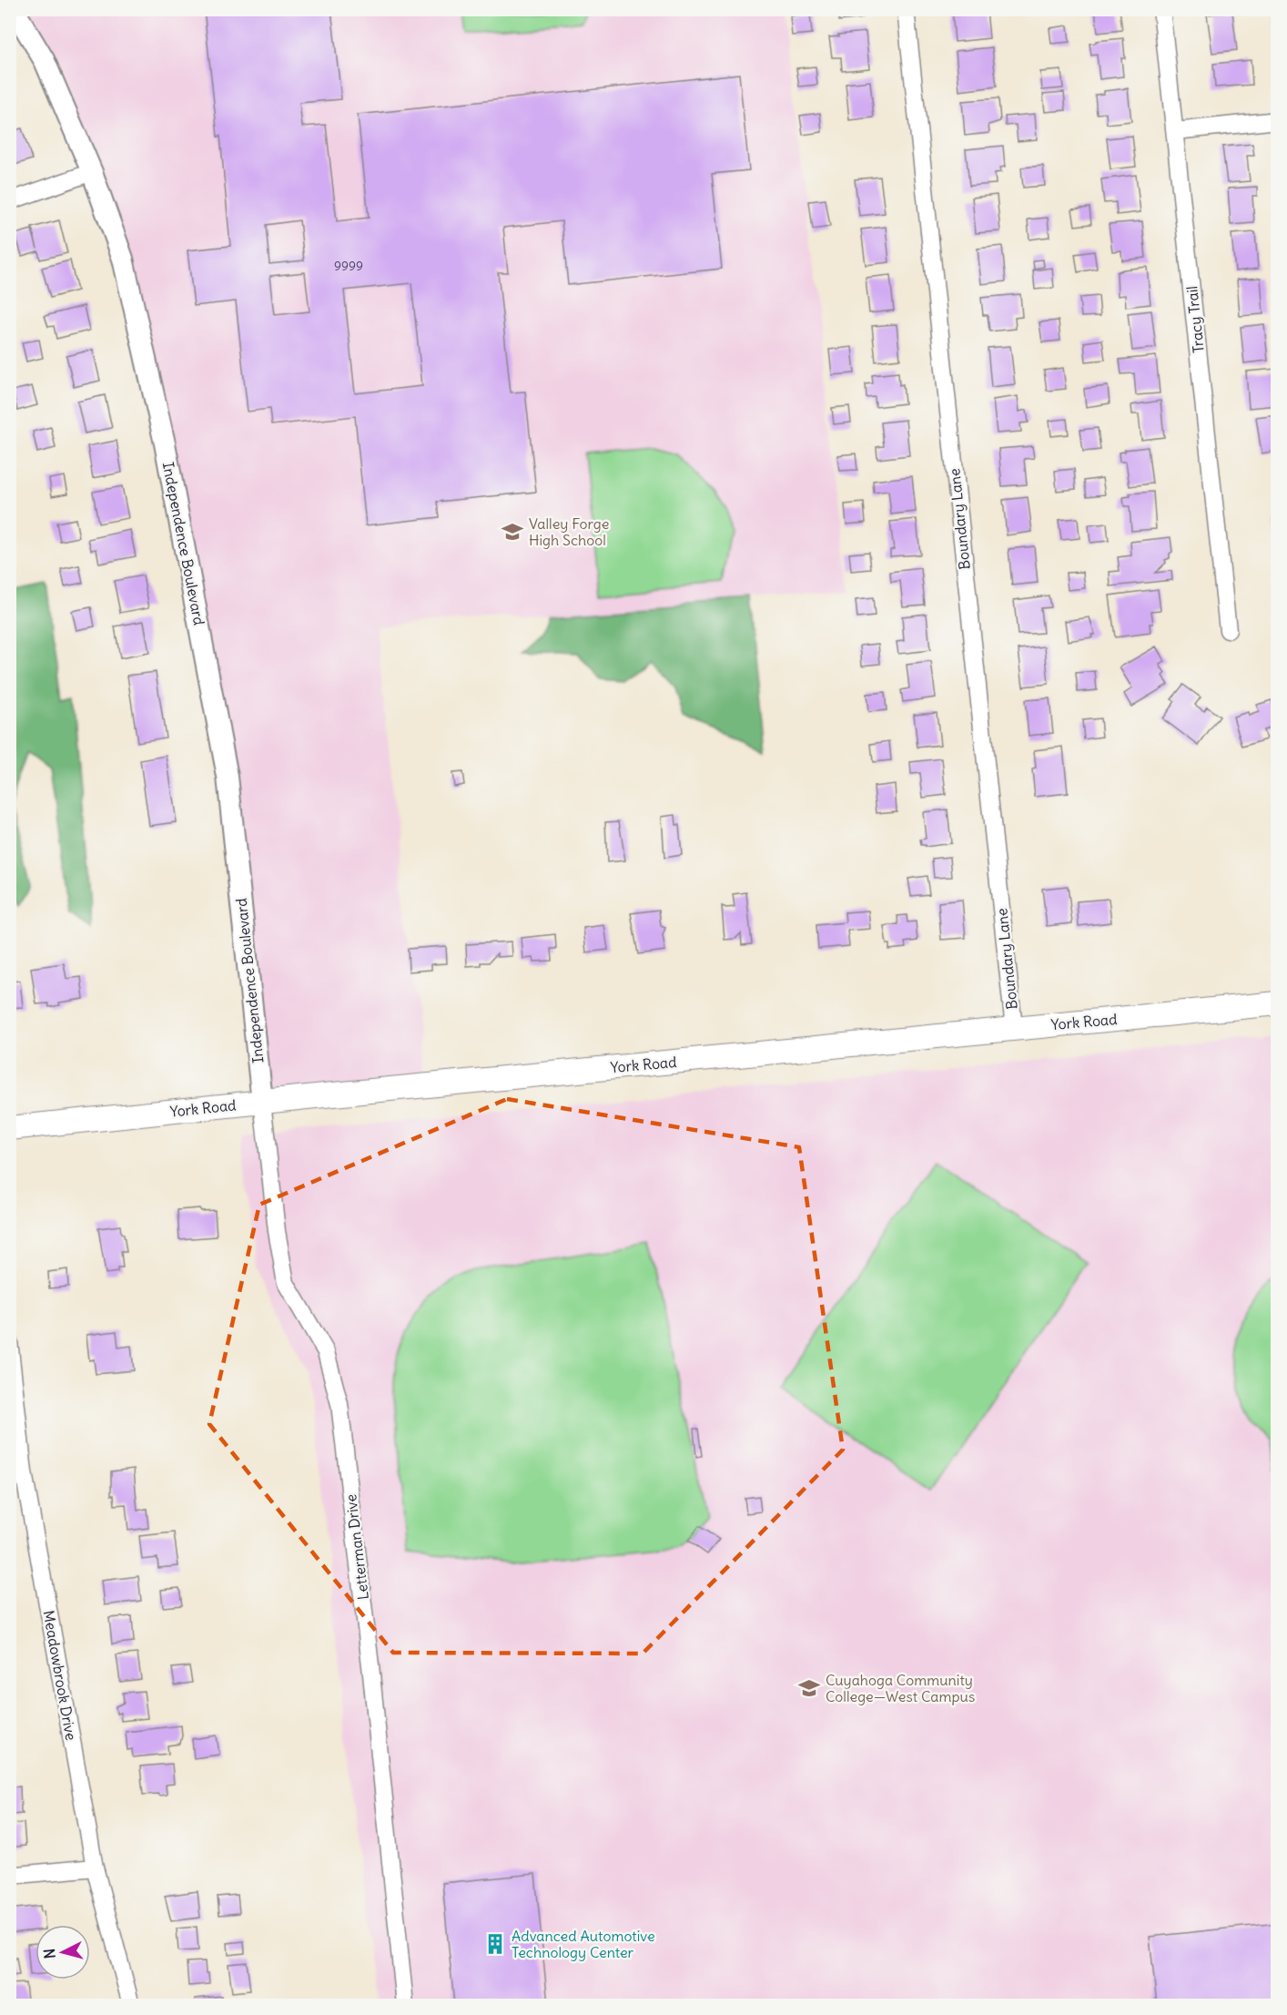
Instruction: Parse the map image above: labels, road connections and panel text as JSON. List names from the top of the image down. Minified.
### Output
{"streets":{"main road":["York Road"],"street":["Tracy Trail","Boundary Lane","Independence Boulevard","Letterman Drive","Meadowbrook Drive"]},"crossings":[["Boundary Lane","York Road"],["Independence Boulevard","York Road"],["Independence Boulevard","Letterman Drive"],["York Road","Letterman Drive"]],"places":{"school or university":["Valley Forge High School","Cuyahoga Community College—West Campus"],"building":["Advanced Automotive Technology Center"]},"house_numbers":["9999"],"north":"left"}
